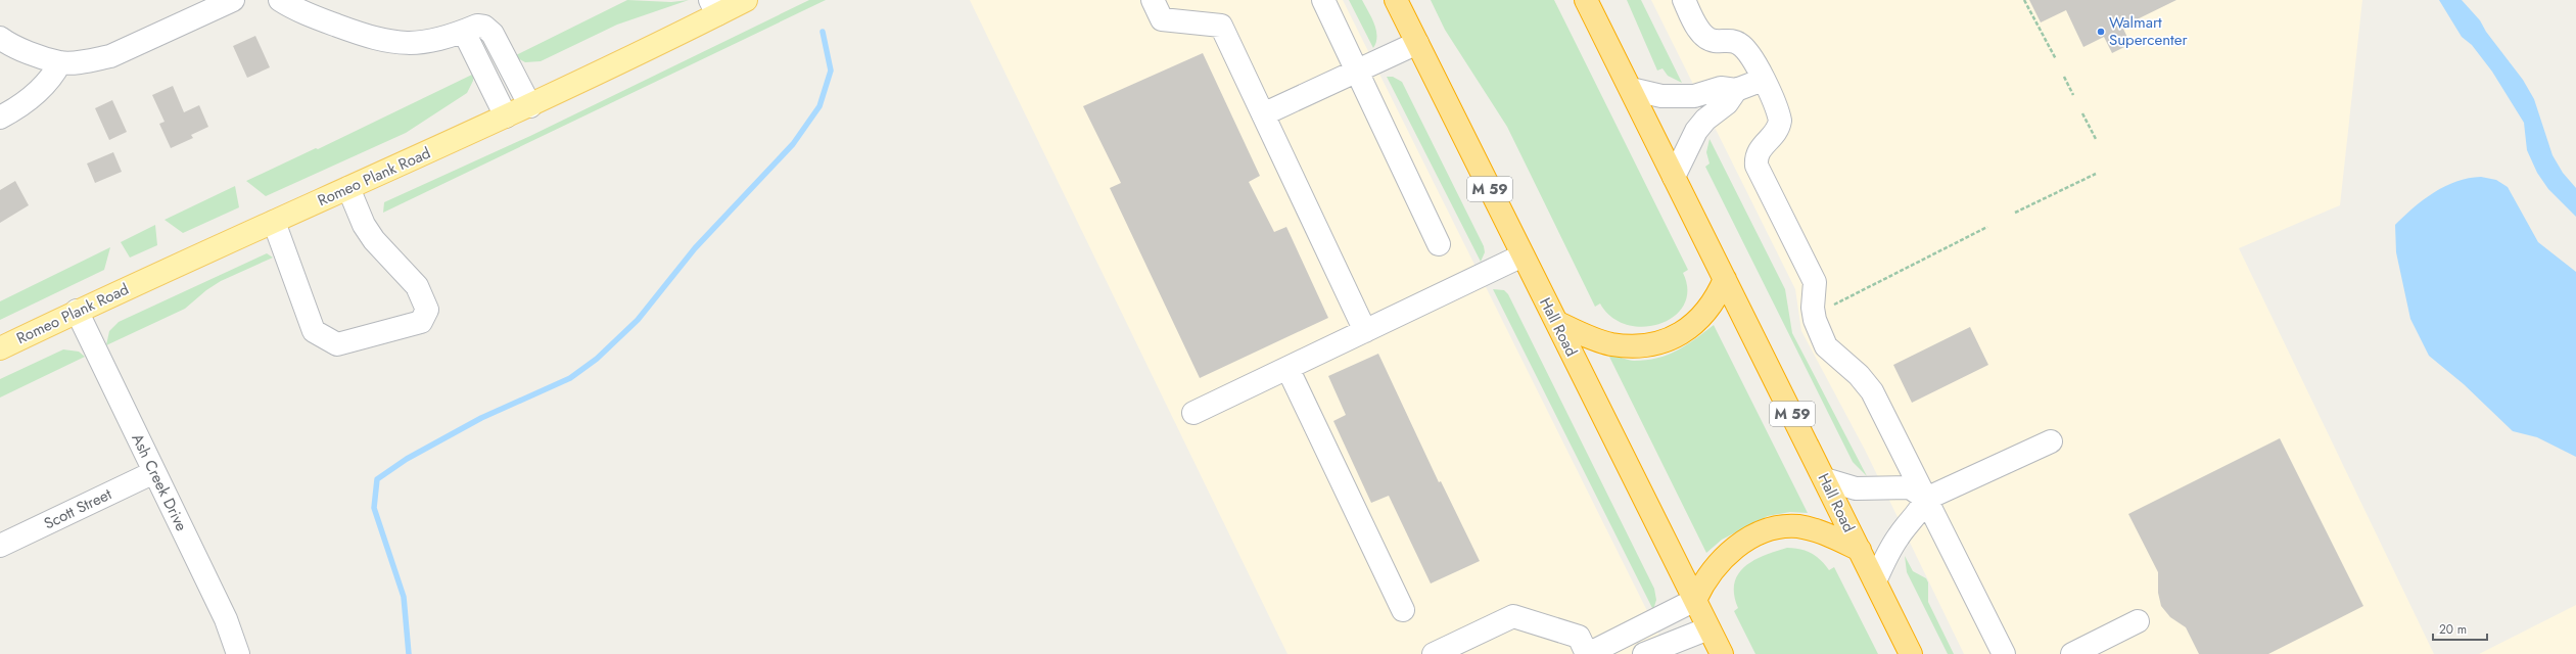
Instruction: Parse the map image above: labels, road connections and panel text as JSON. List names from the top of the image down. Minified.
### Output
{"streets":{"highway":["M 59","Hall Road"],"main road":["Romeo Plank Road"],"street":["Ash Creek Drive","Scott Street"]},"crossings":[["Romeo Plank Road","Ash Creek Drive"],["Ash Creek Drive","Scott Street"]],"places":["Walmart Supercenter"],"scale_bar":"20 m"}
